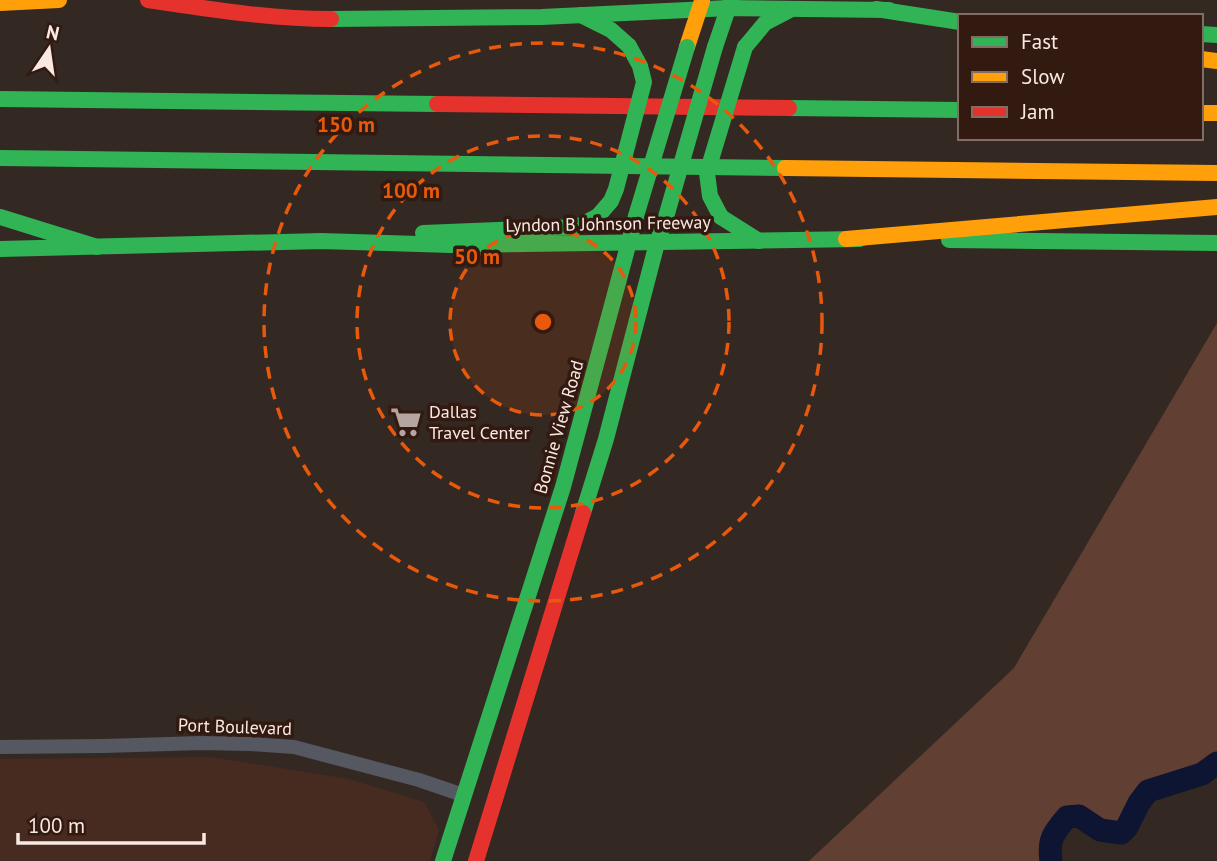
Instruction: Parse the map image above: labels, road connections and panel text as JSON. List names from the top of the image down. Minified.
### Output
{"streets":{"main road":["Lyndon B Johnson Freeway","Bonnie View Road"],"street":["Port Boulevard"]},"crossings":[["Lyndon B Johnson Freeway","Bonnie View Road"],["Bonnie View Road","Port Boulevard"]],"places":{"supermarket":["Dallas Travel Center"]},"legend":["Fast","Slow","Jam"],"scale_bar":"100 m","north":"top","rings":["150 m","100 m","50 m"]}
